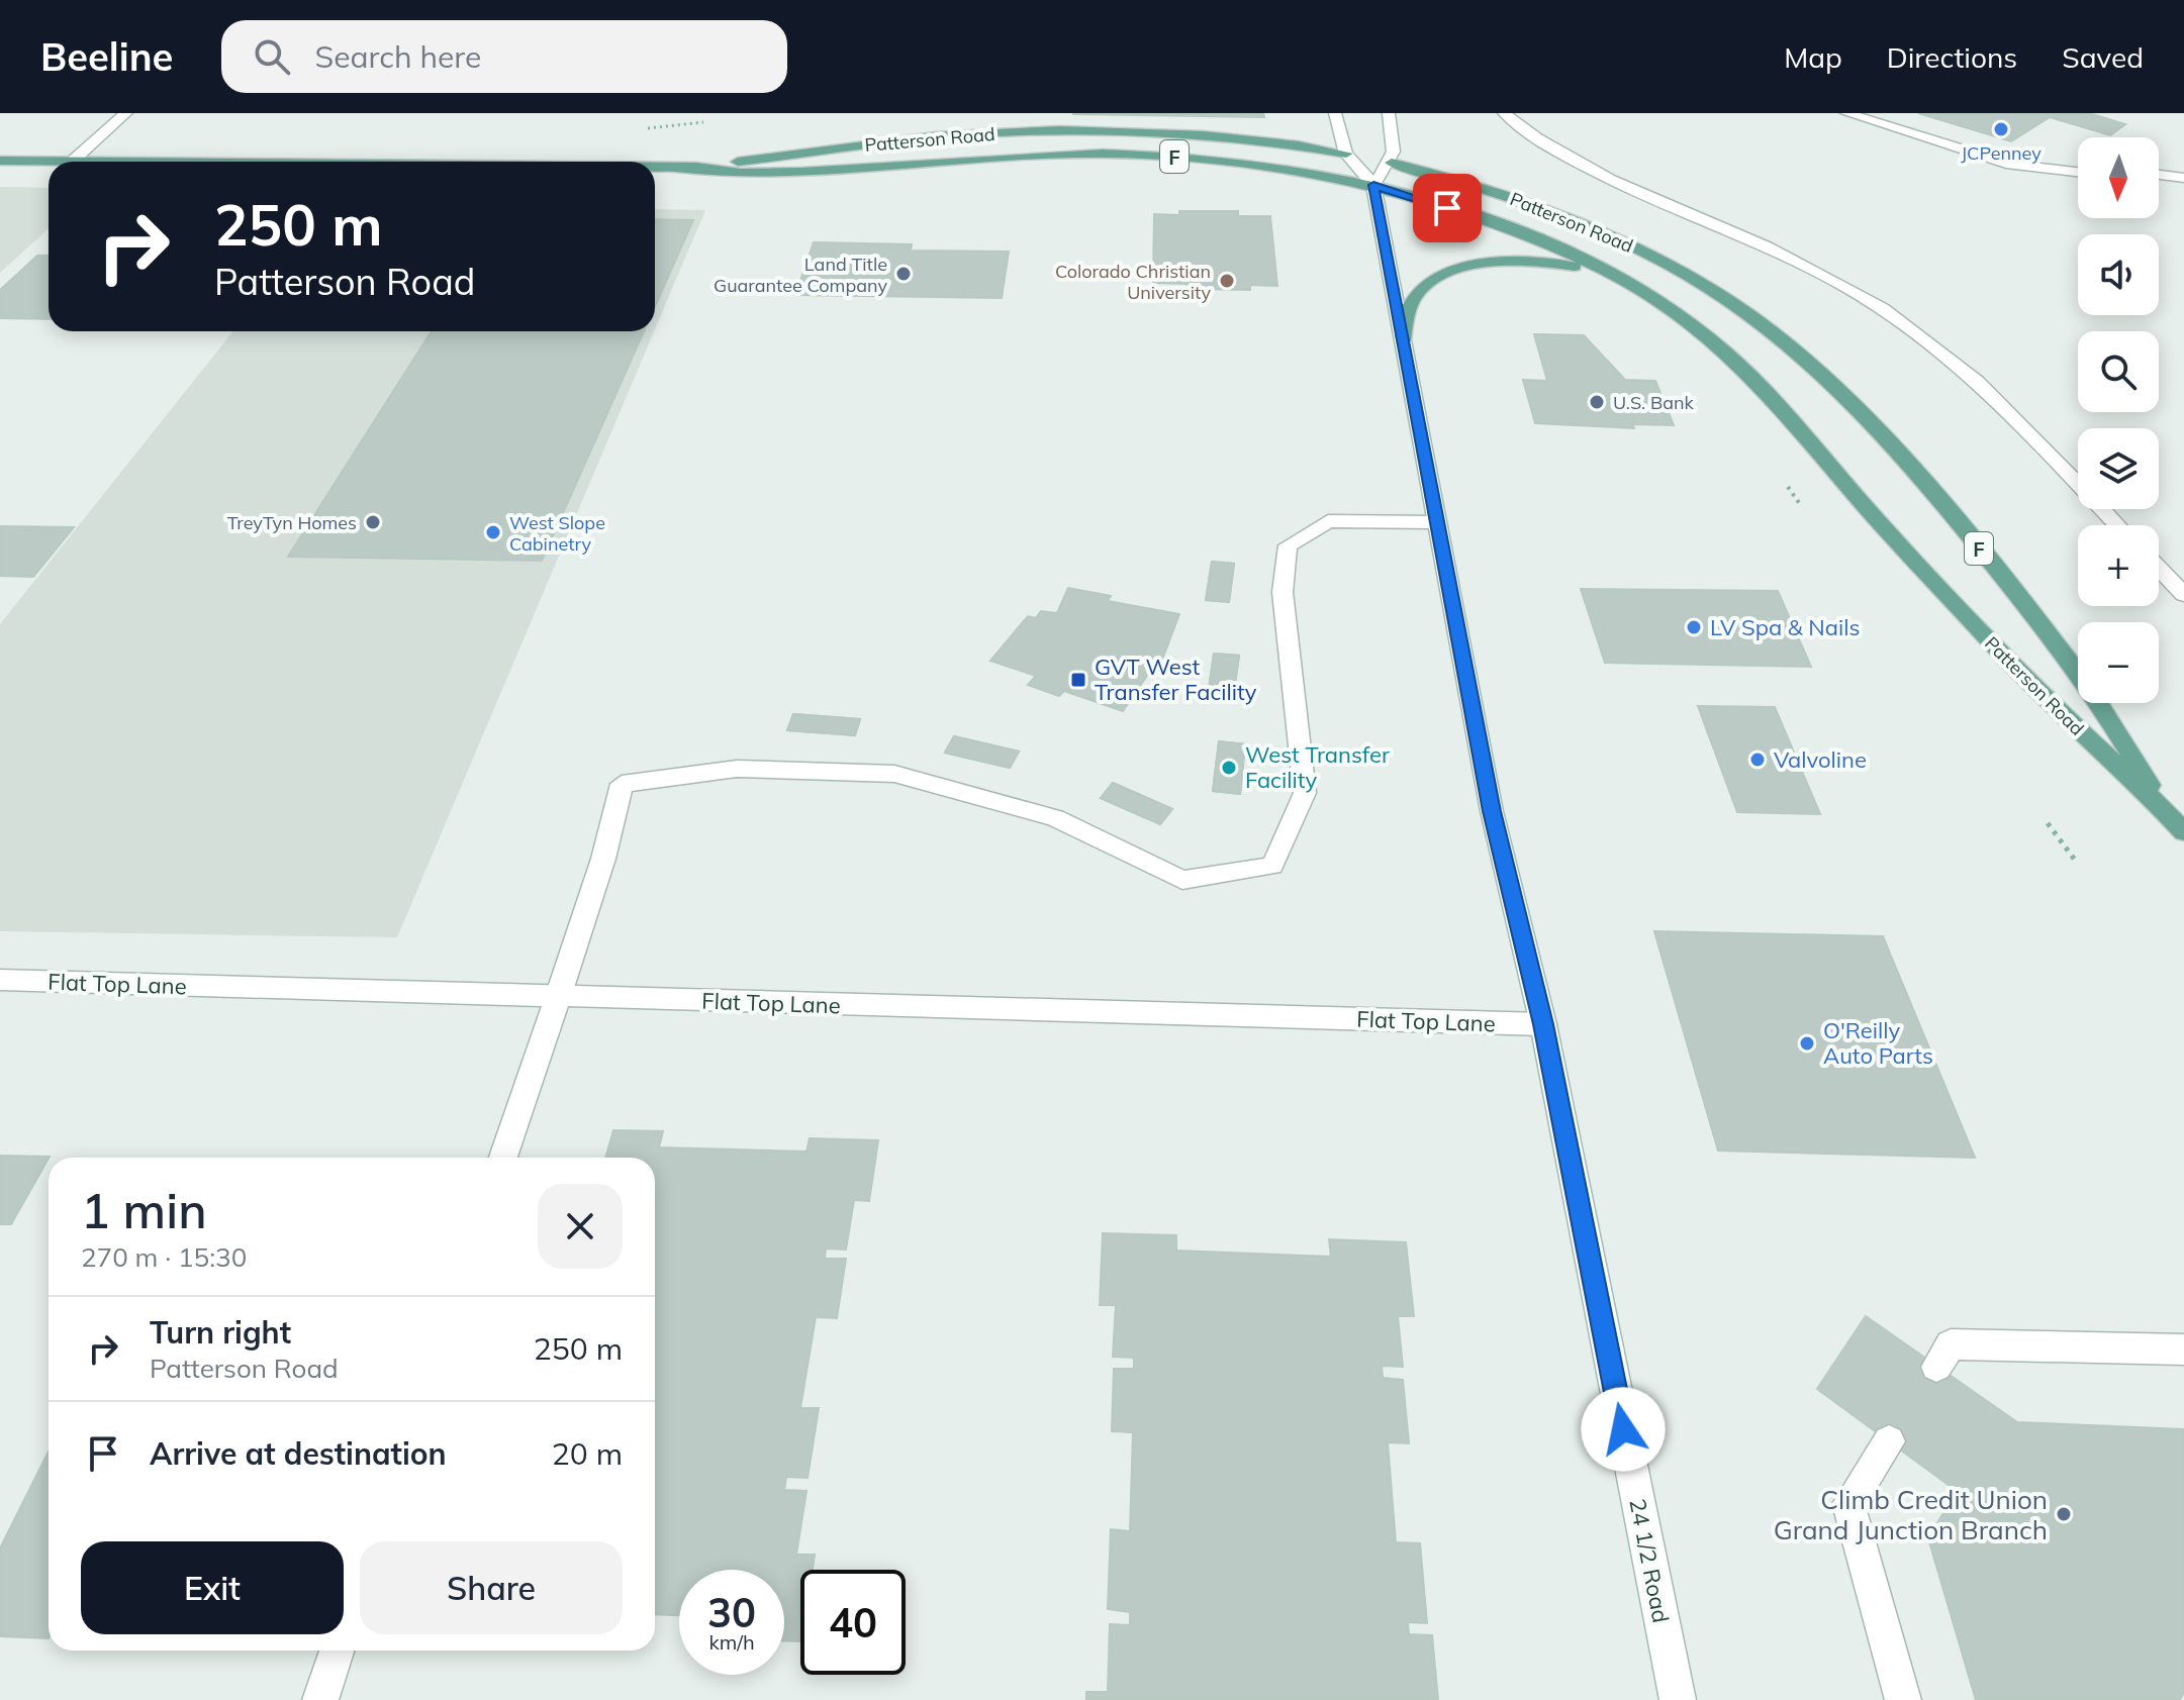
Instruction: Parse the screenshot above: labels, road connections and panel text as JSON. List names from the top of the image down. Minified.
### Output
{"streets":{"main road":["Patterson Road","F"],"street":["Flat Top Lane","24 1/2 Road"]},"crossings":[["Patterson Road","24 1/2 Road"],["Flat Top Lane","24 1/2 Road"]],"places":{"other":["JCPenney","Land Title Guarantee Company","Colorado Christian University","U.S. Bank","TreyTyn Homes","West Slope Cabinetry","LV Spa & Nails","Valvoline","West Transfer Facility","O'Reilly Auto Parts","Climb Credit Union Grand Junction Branch"],"transit":["GVT West Transfer Facility"]},"north":"bottom","page":{"header":"Beeline","search":"Search here","nav":["Map","Directions","Saved"],"map_buttons":["+","−"],"turn":["250 m","Patterson Road"],"heading":["1 min","270 m · 15:30"],"list":[{"name":"Turn right","note":"Patterson Road","value":"250 m"},{"name":"Arrive at destination","value":"20 m"}],"buttons":["Exit","Share"],"speed":"30 km/h","limit":"40"}}
